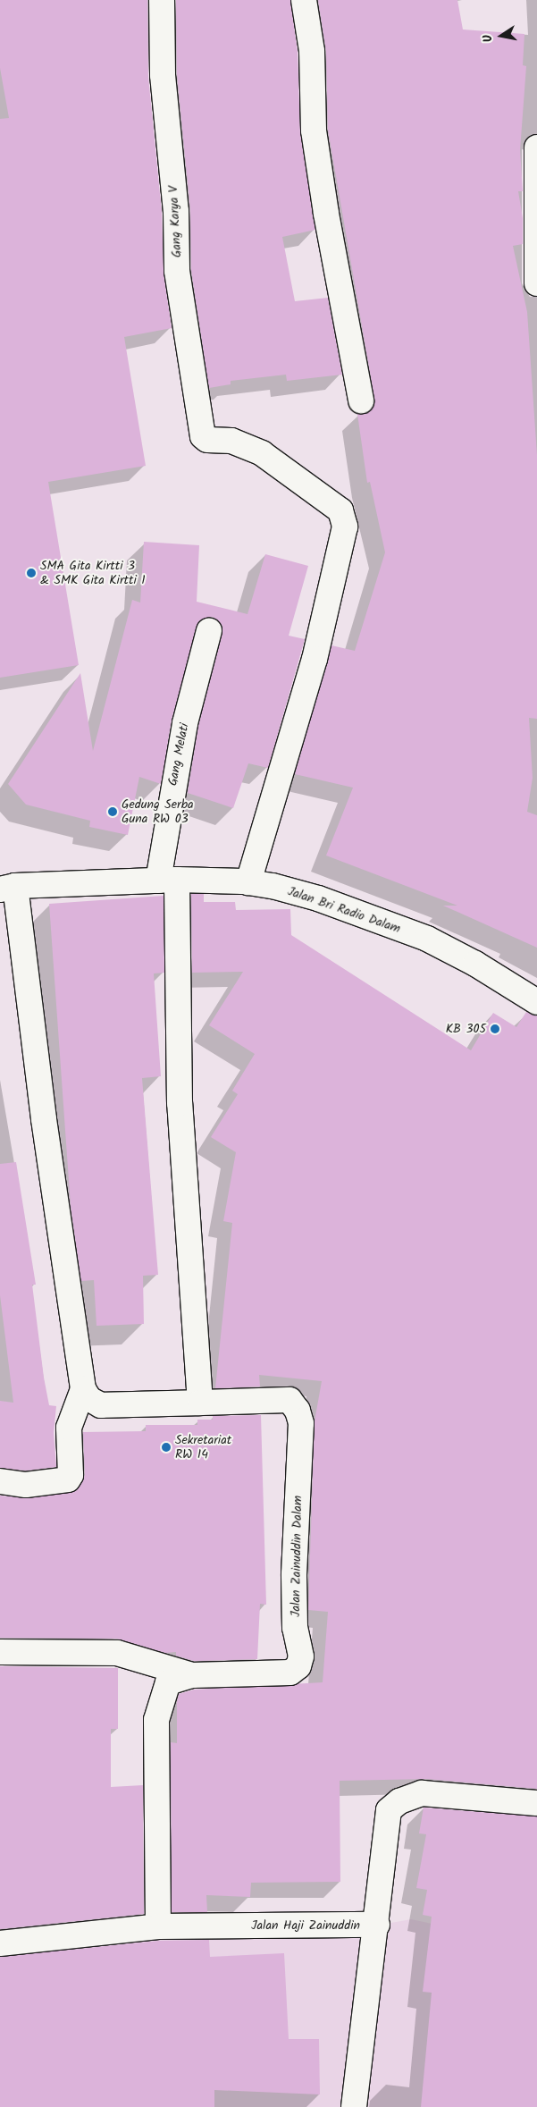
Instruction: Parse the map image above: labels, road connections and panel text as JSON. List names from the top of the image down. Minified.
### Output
{"streets":{"street":["Gang Karya V","Gang Melati","Jalan Bri Radio Dalam","Jalan Zainuddin Dalam","Jalan Haji Zainuddin"]},"crossings":[["Gang Karya V","Jalan Bri Radio Dalam"],["Gang Melati","Jalan Bri Radio Dalam"],["Gang Melati","Jalan Zainuddin Dalam"],["Jalan Zainuddin Dalam","Jalan Haji Zainuddin"]],"places":["SMA Gita Kirtti 3 & SMK Gita Kirtti 1","Gedung Serba Guna RW 03","KB 305","Sekretariat RW 14"],"north":"left"}
